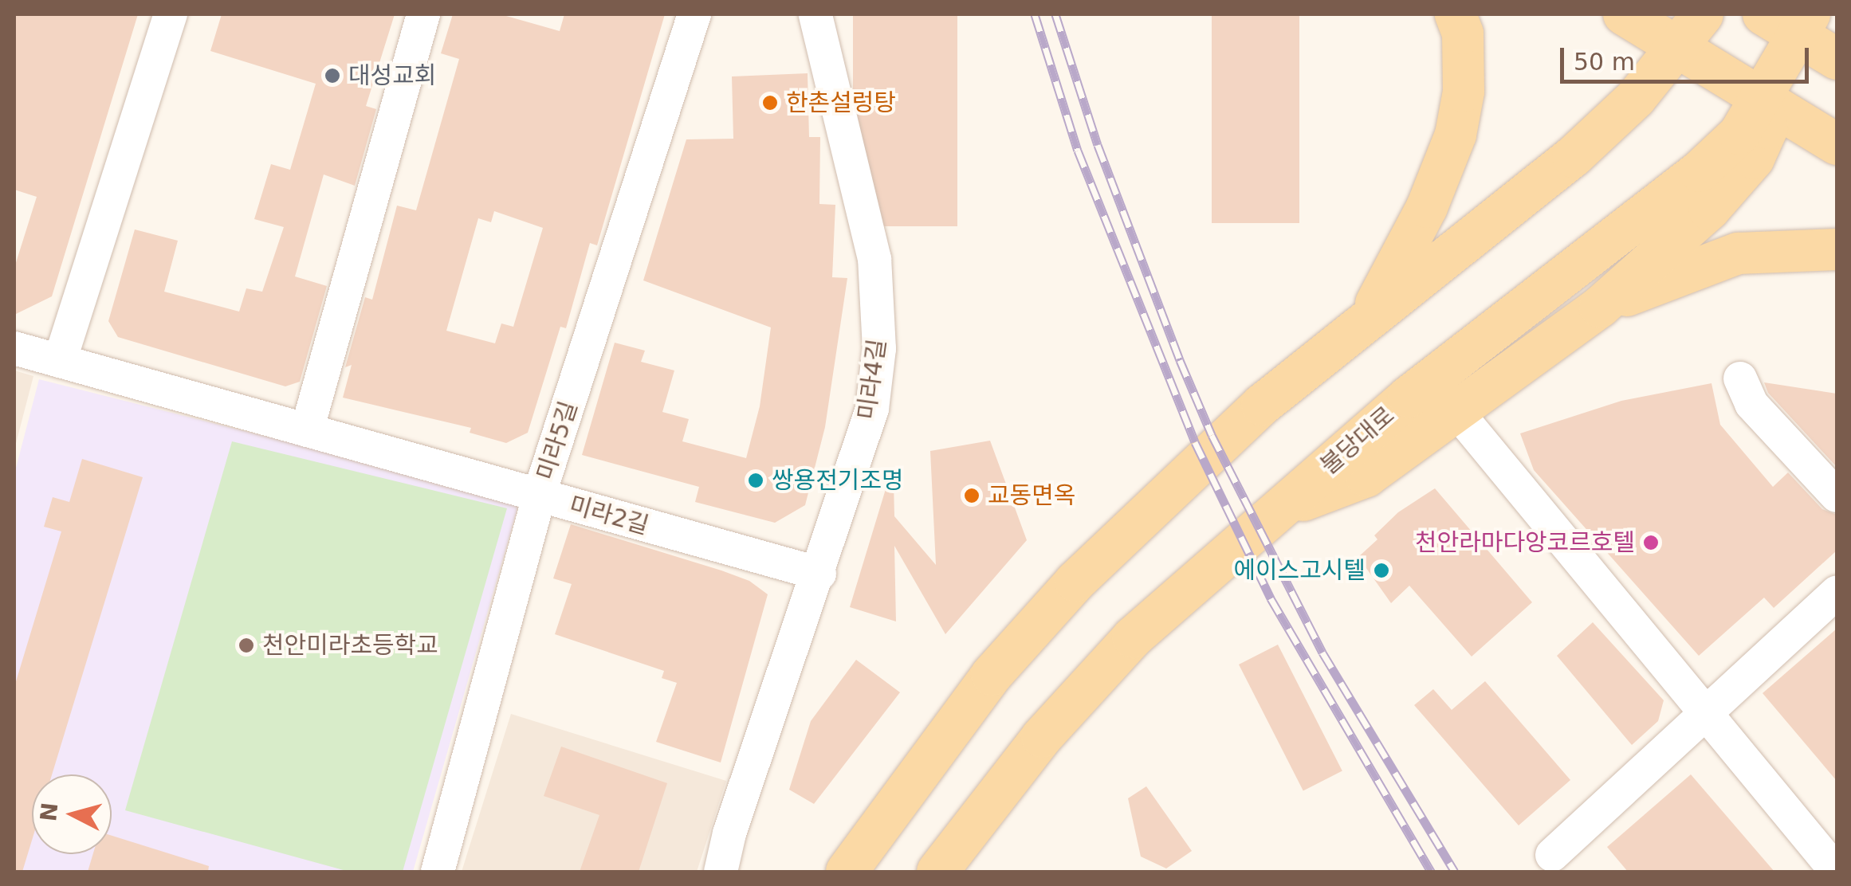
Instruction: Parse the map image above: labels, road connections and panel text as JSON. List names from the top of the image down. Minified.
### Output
{"streets":{"main road":["불당대로"],"street":["미라4길","미라5길","미라2길"]},"crossings":[["미라4길","미라2길"],["미라5길","미라2길"]],"places":["대성교회","한촌설렁탕","쌍용전기조명","교동면옥","천안라마다앙코르호텔","에이스고시텔","천안미라초등학교"],"scale_bar":"50 m","north":"left"}
